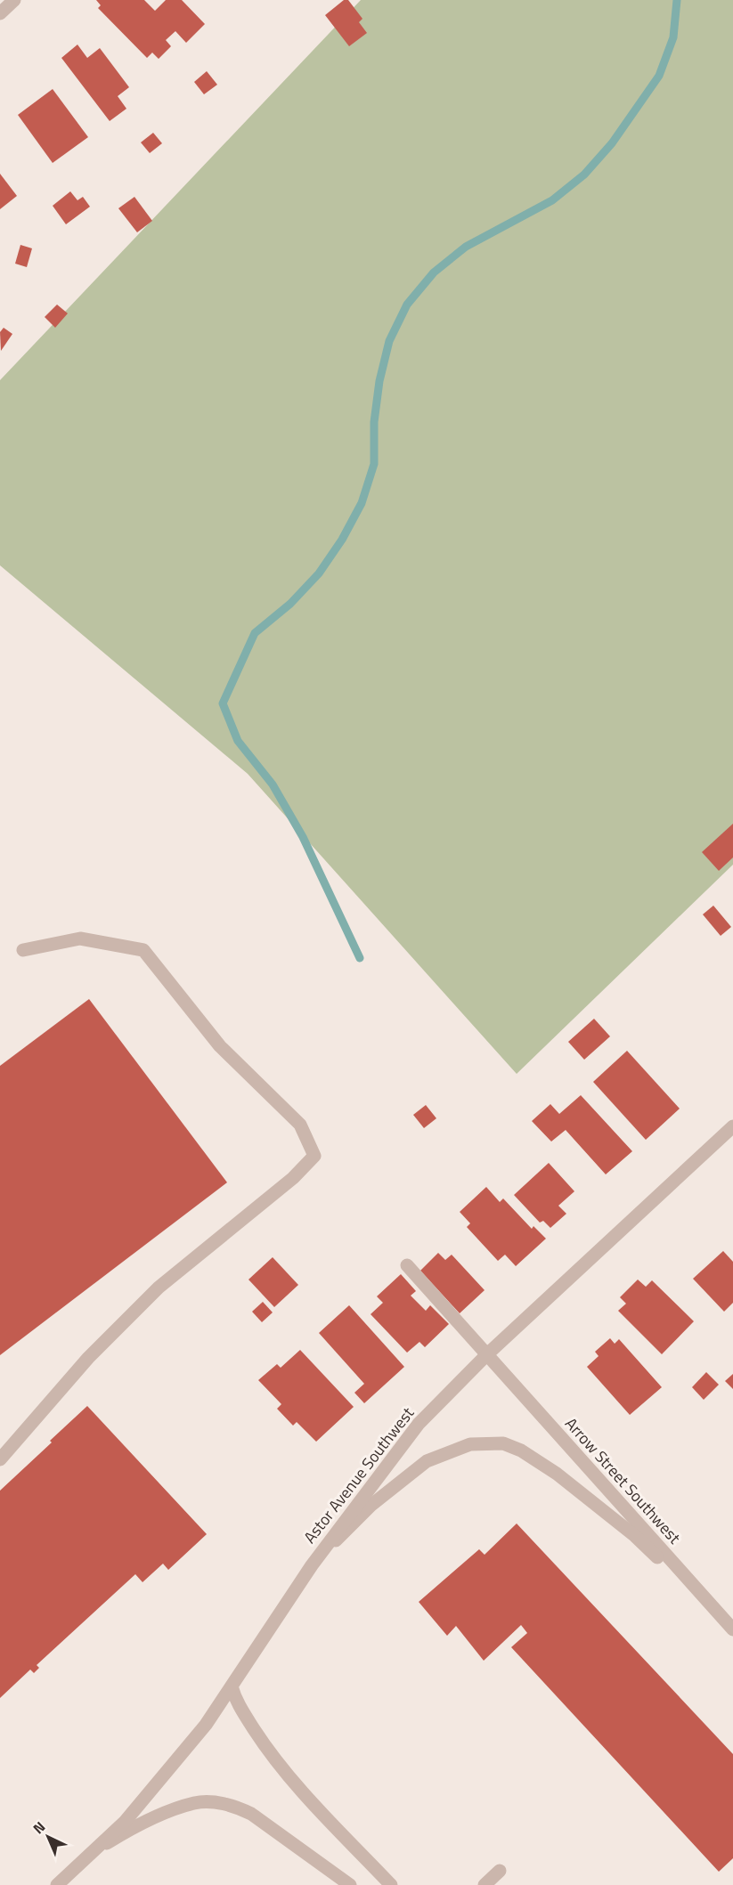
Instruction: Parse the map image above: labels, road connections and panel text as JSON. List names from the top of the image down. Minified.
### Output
{"streets":{"street":["Astor Avenue Southwest","Arrow Street Southwest"]},"crossings":[["Astor Avenue Southwest","Arrow Street Southwest"]],"north":"top left"}
